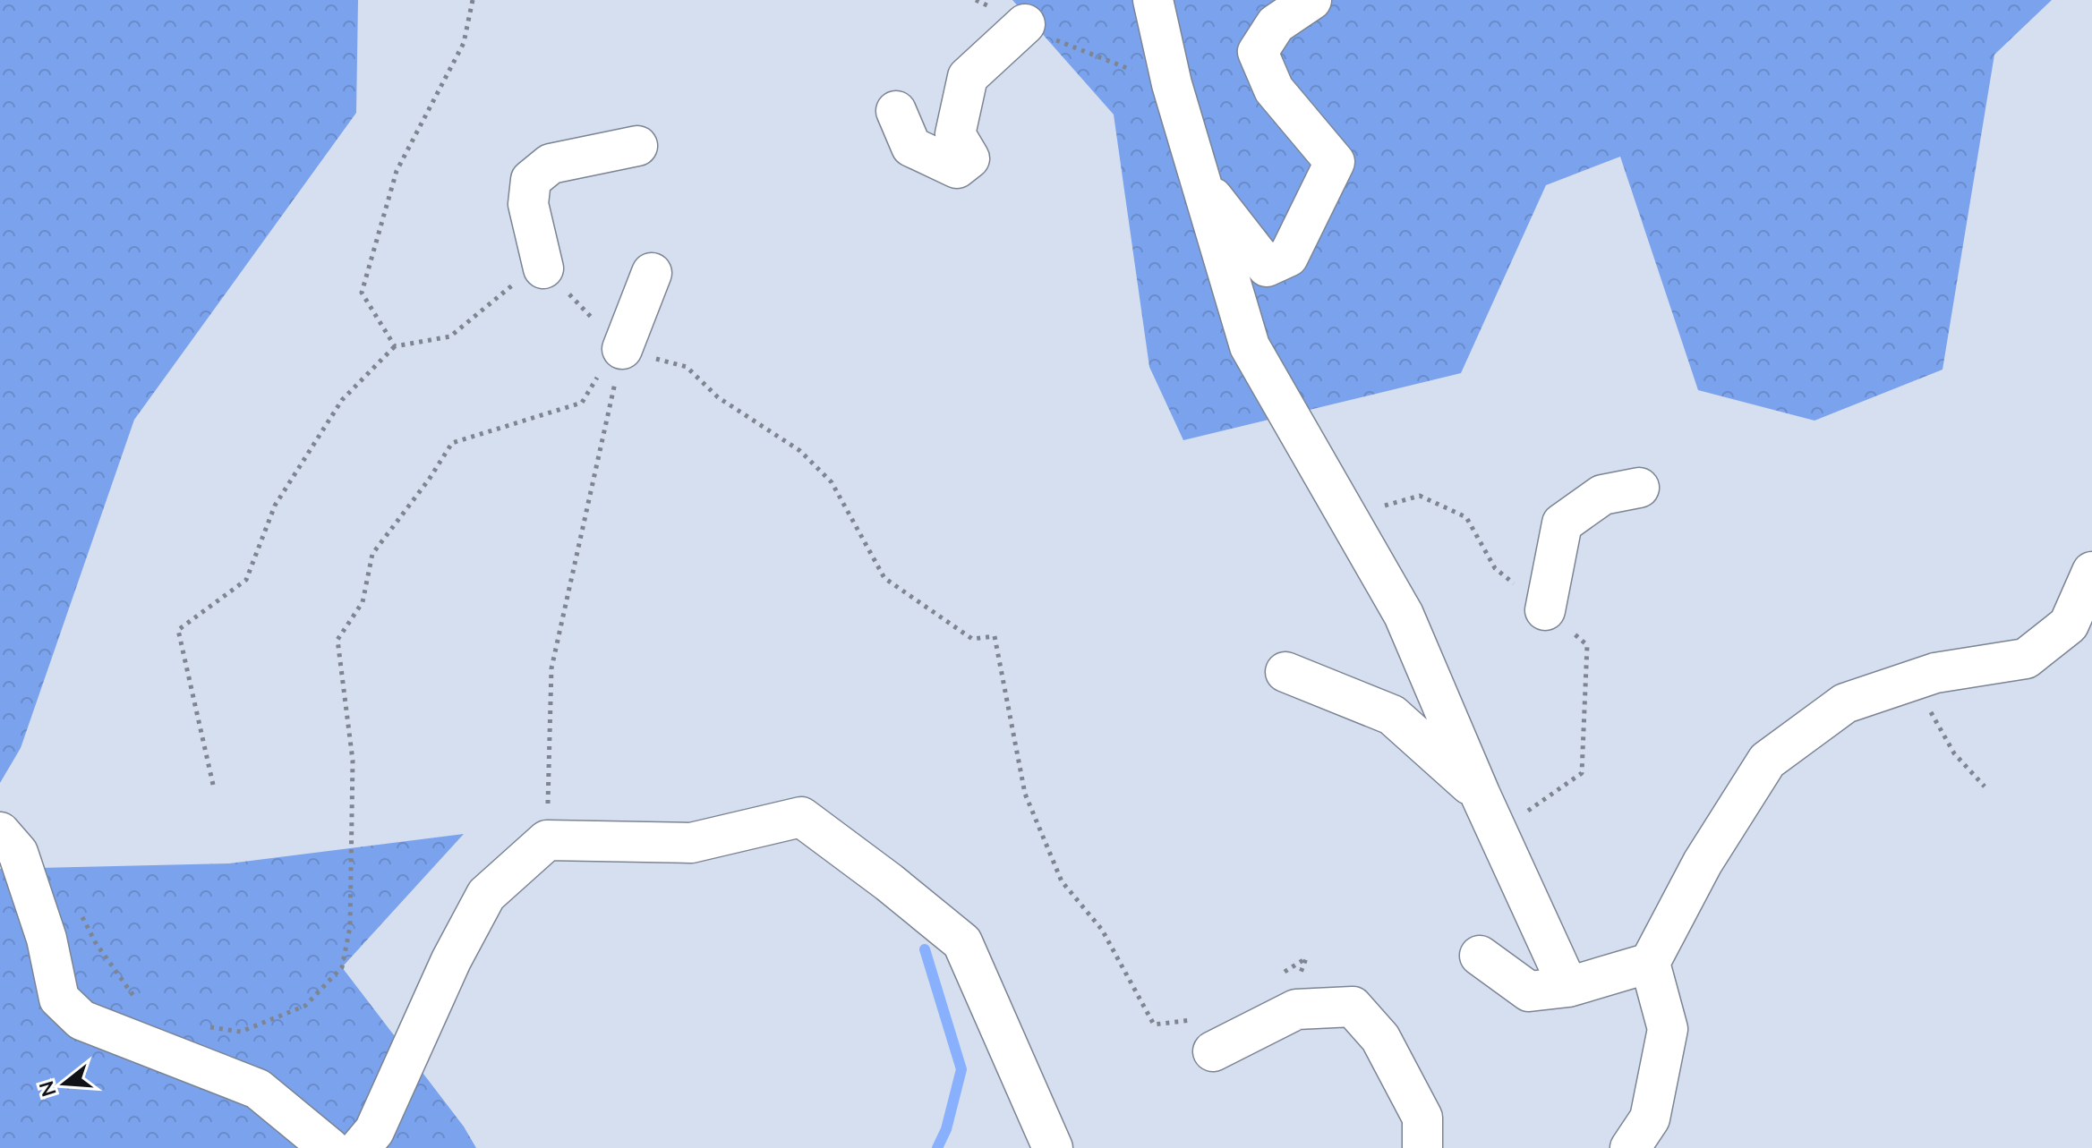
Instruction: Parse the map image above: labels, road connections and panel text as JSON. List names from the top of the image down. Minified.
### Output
{"north":"left"}
